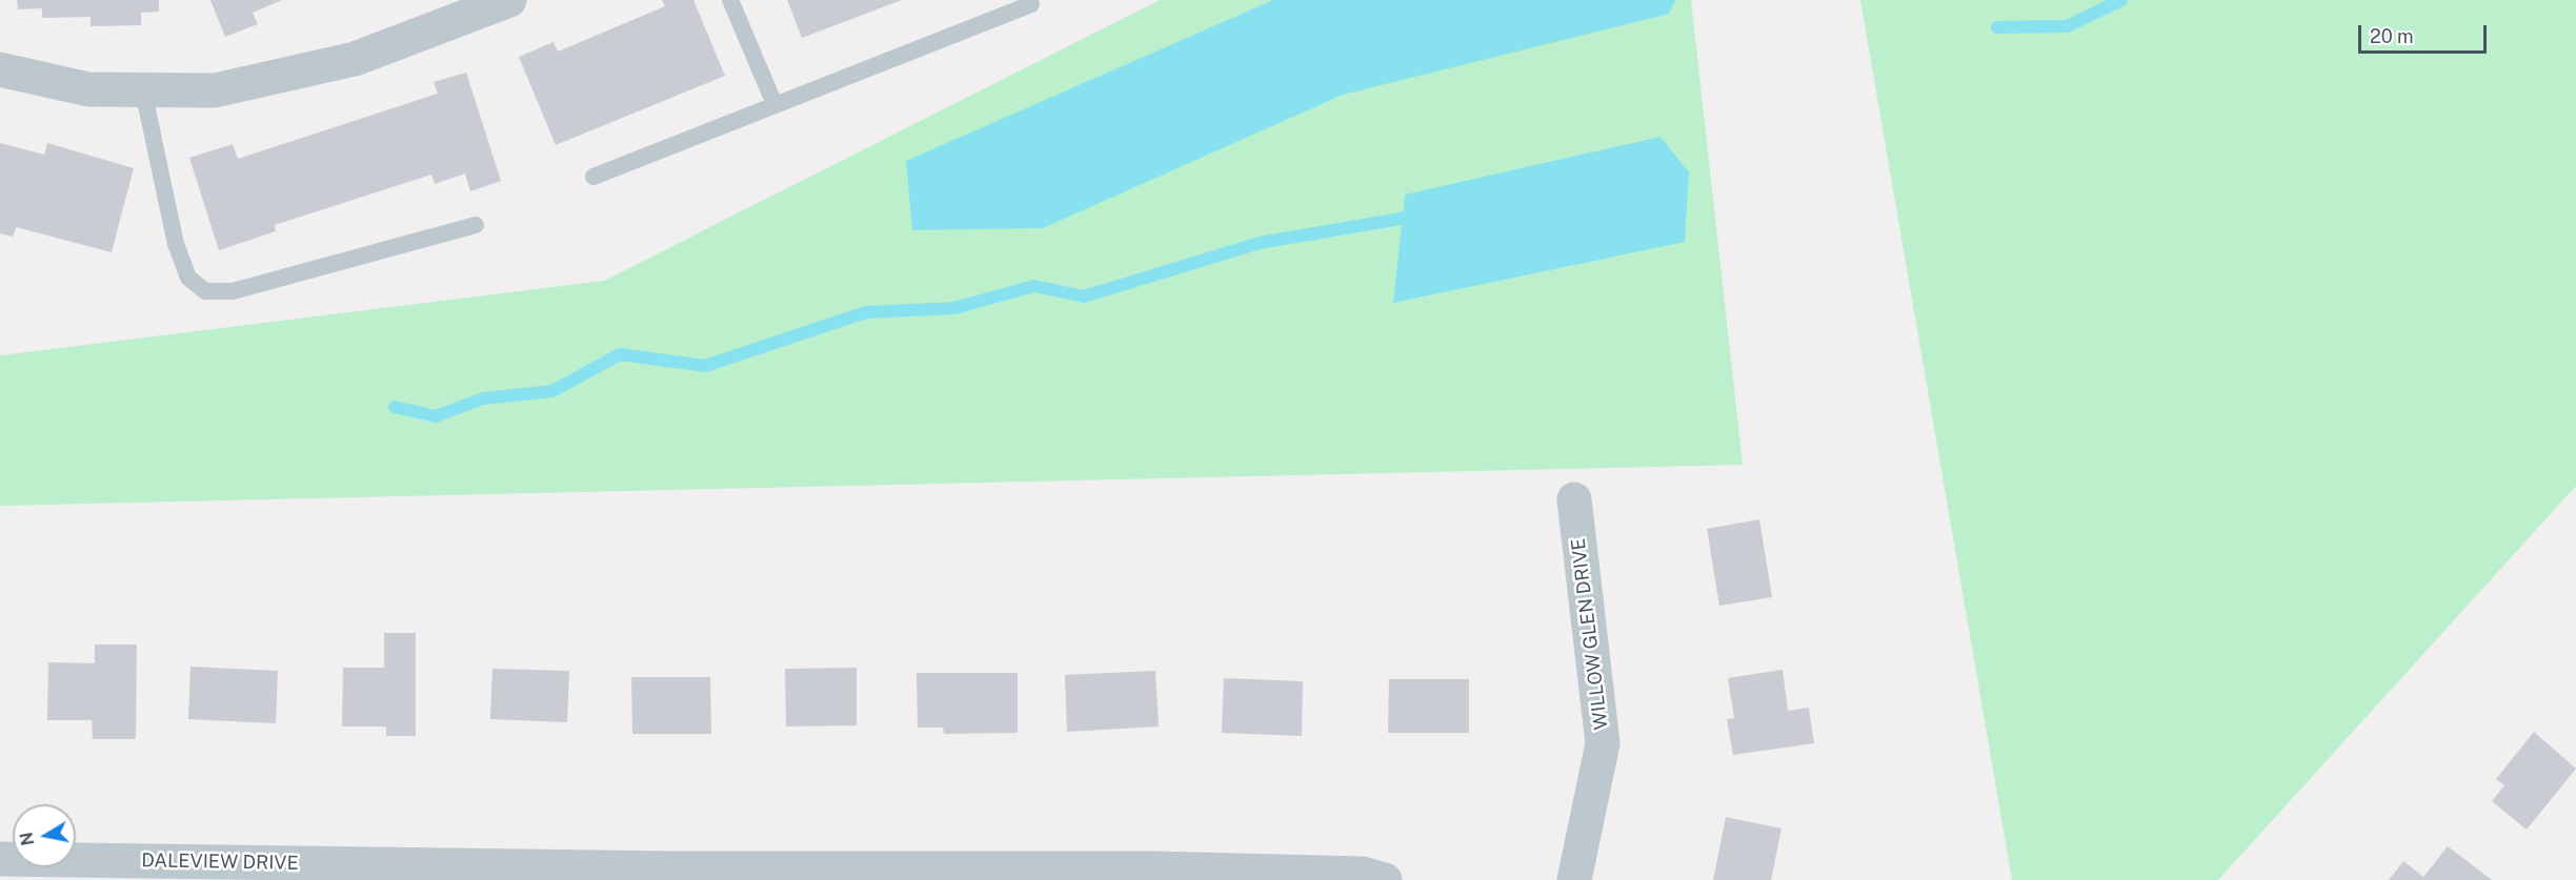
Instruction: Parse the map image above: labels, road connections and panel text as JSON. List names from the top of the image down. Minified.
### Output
{"streets":{"street":["WILLOW GLEN DRIVE","DALEVIEW DRIVE"]},"scale_bar":"20 m","north":"left"}
